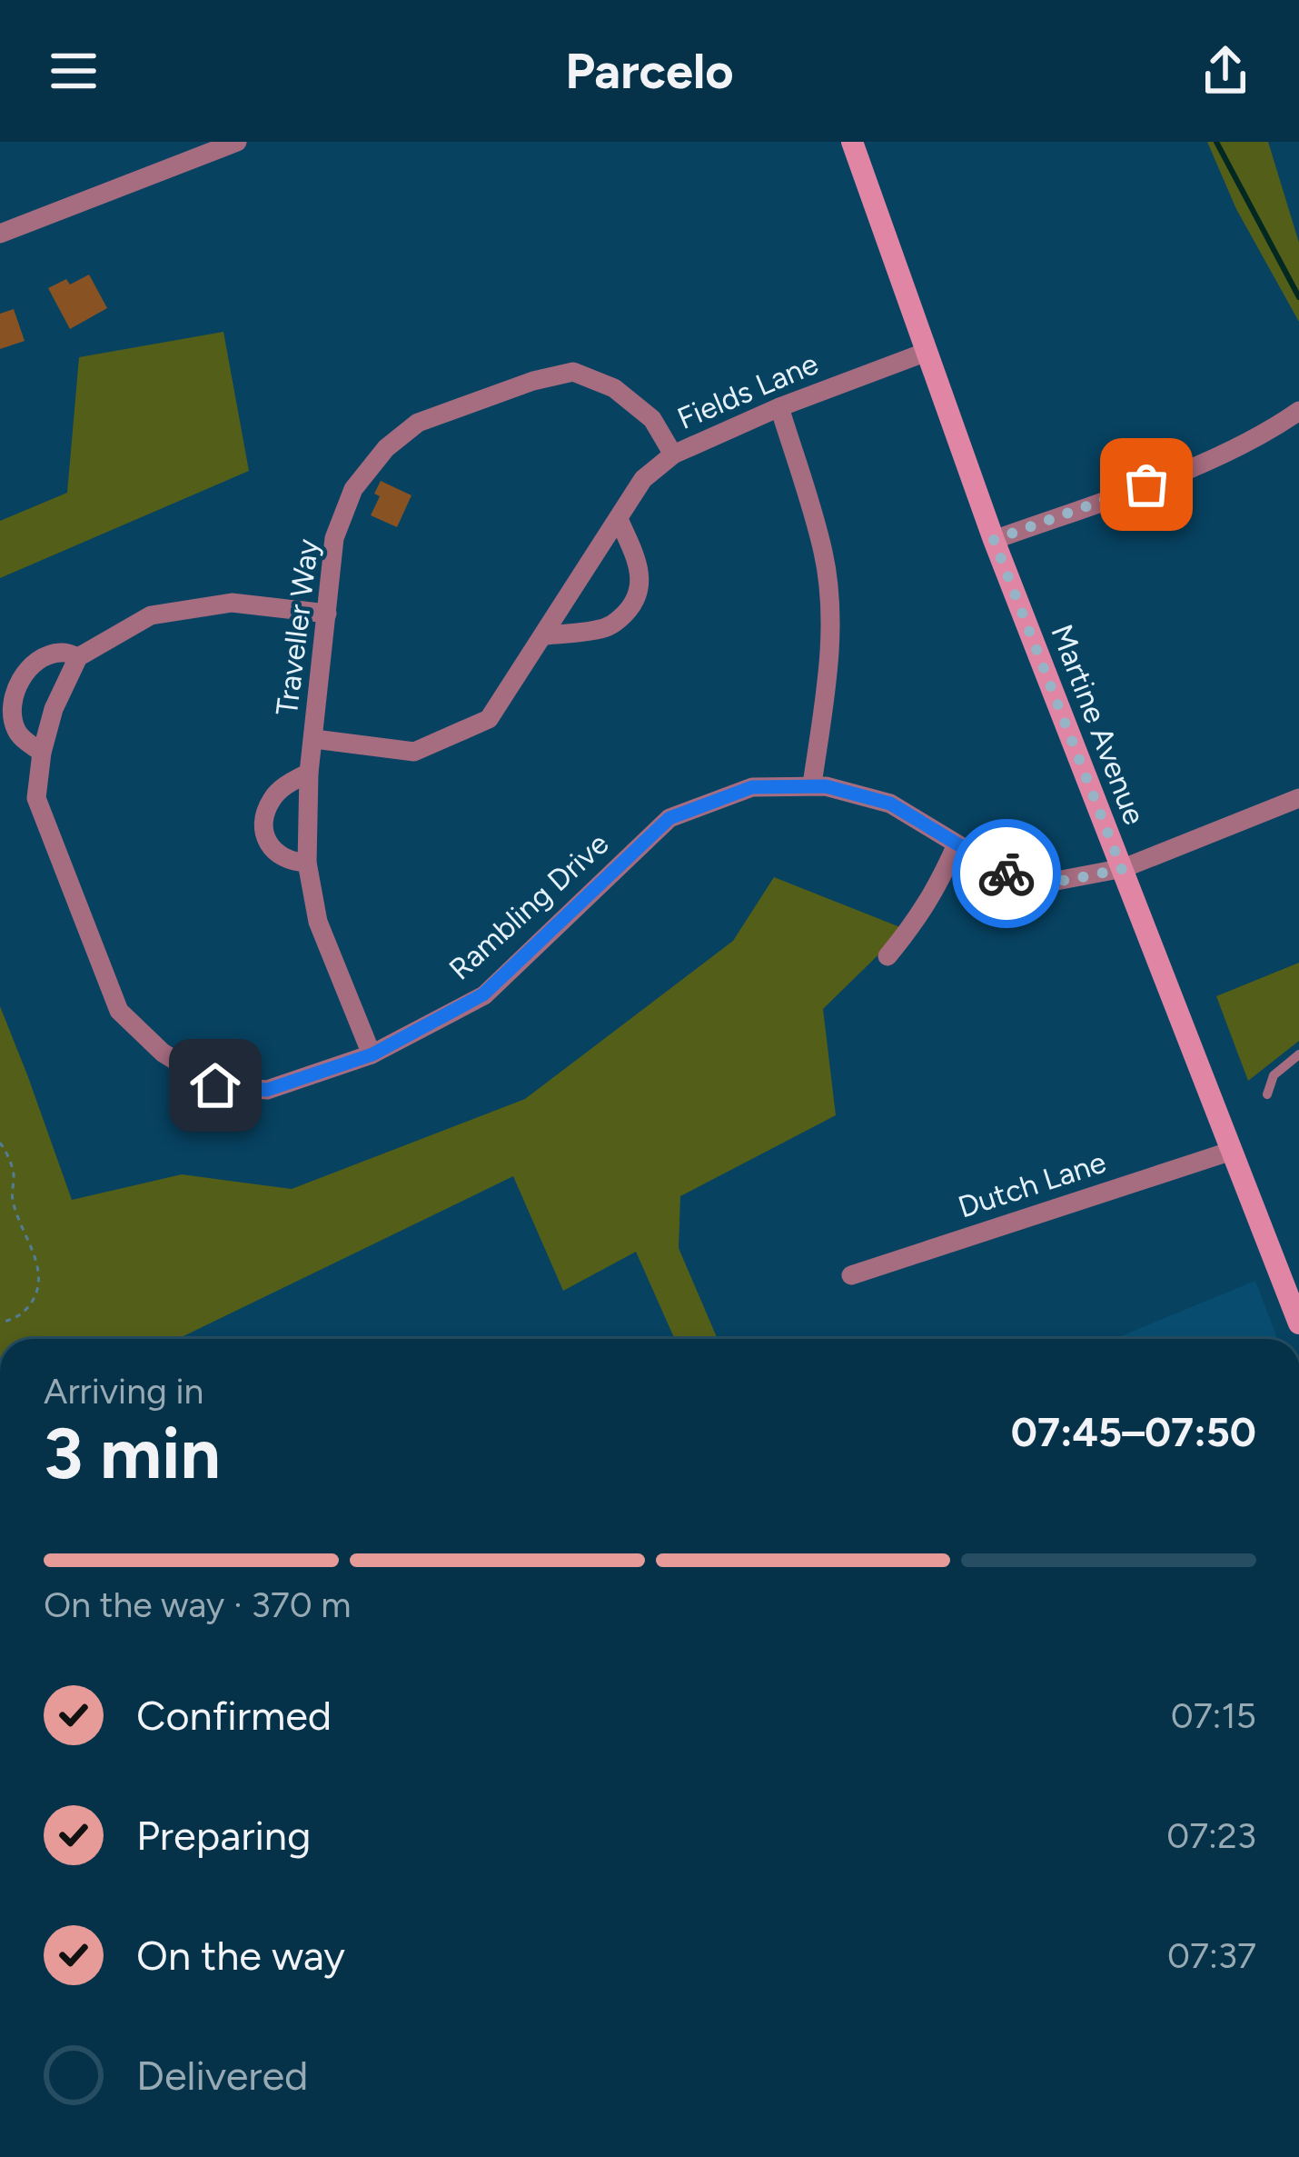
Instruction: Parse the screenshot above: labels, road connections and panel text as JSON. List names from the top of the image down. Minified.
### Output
{"streets":{"main road":["Martine Avenue"],"street":["Fields Lane","Traveller Way","Rambling Drive","Dutch Lane"]},"crossings":[["Fields Lane","Traveller Way"],["Fields Lane","Martine Avenue"],["Traveller Way","Rambling Drive"],["Martine Avenue","Rambling Drive"],["Martine Avenue","Dutch Lane"]],"page":{"header":"Parcelo","heading":["3 min","Arriving in","07:45–07:50"],"bar":"On the way · 370 m","list":[["Confirmed","07:15"],["Preparing","07:23"],["On the way","07:37"],"Delivered"]}}
